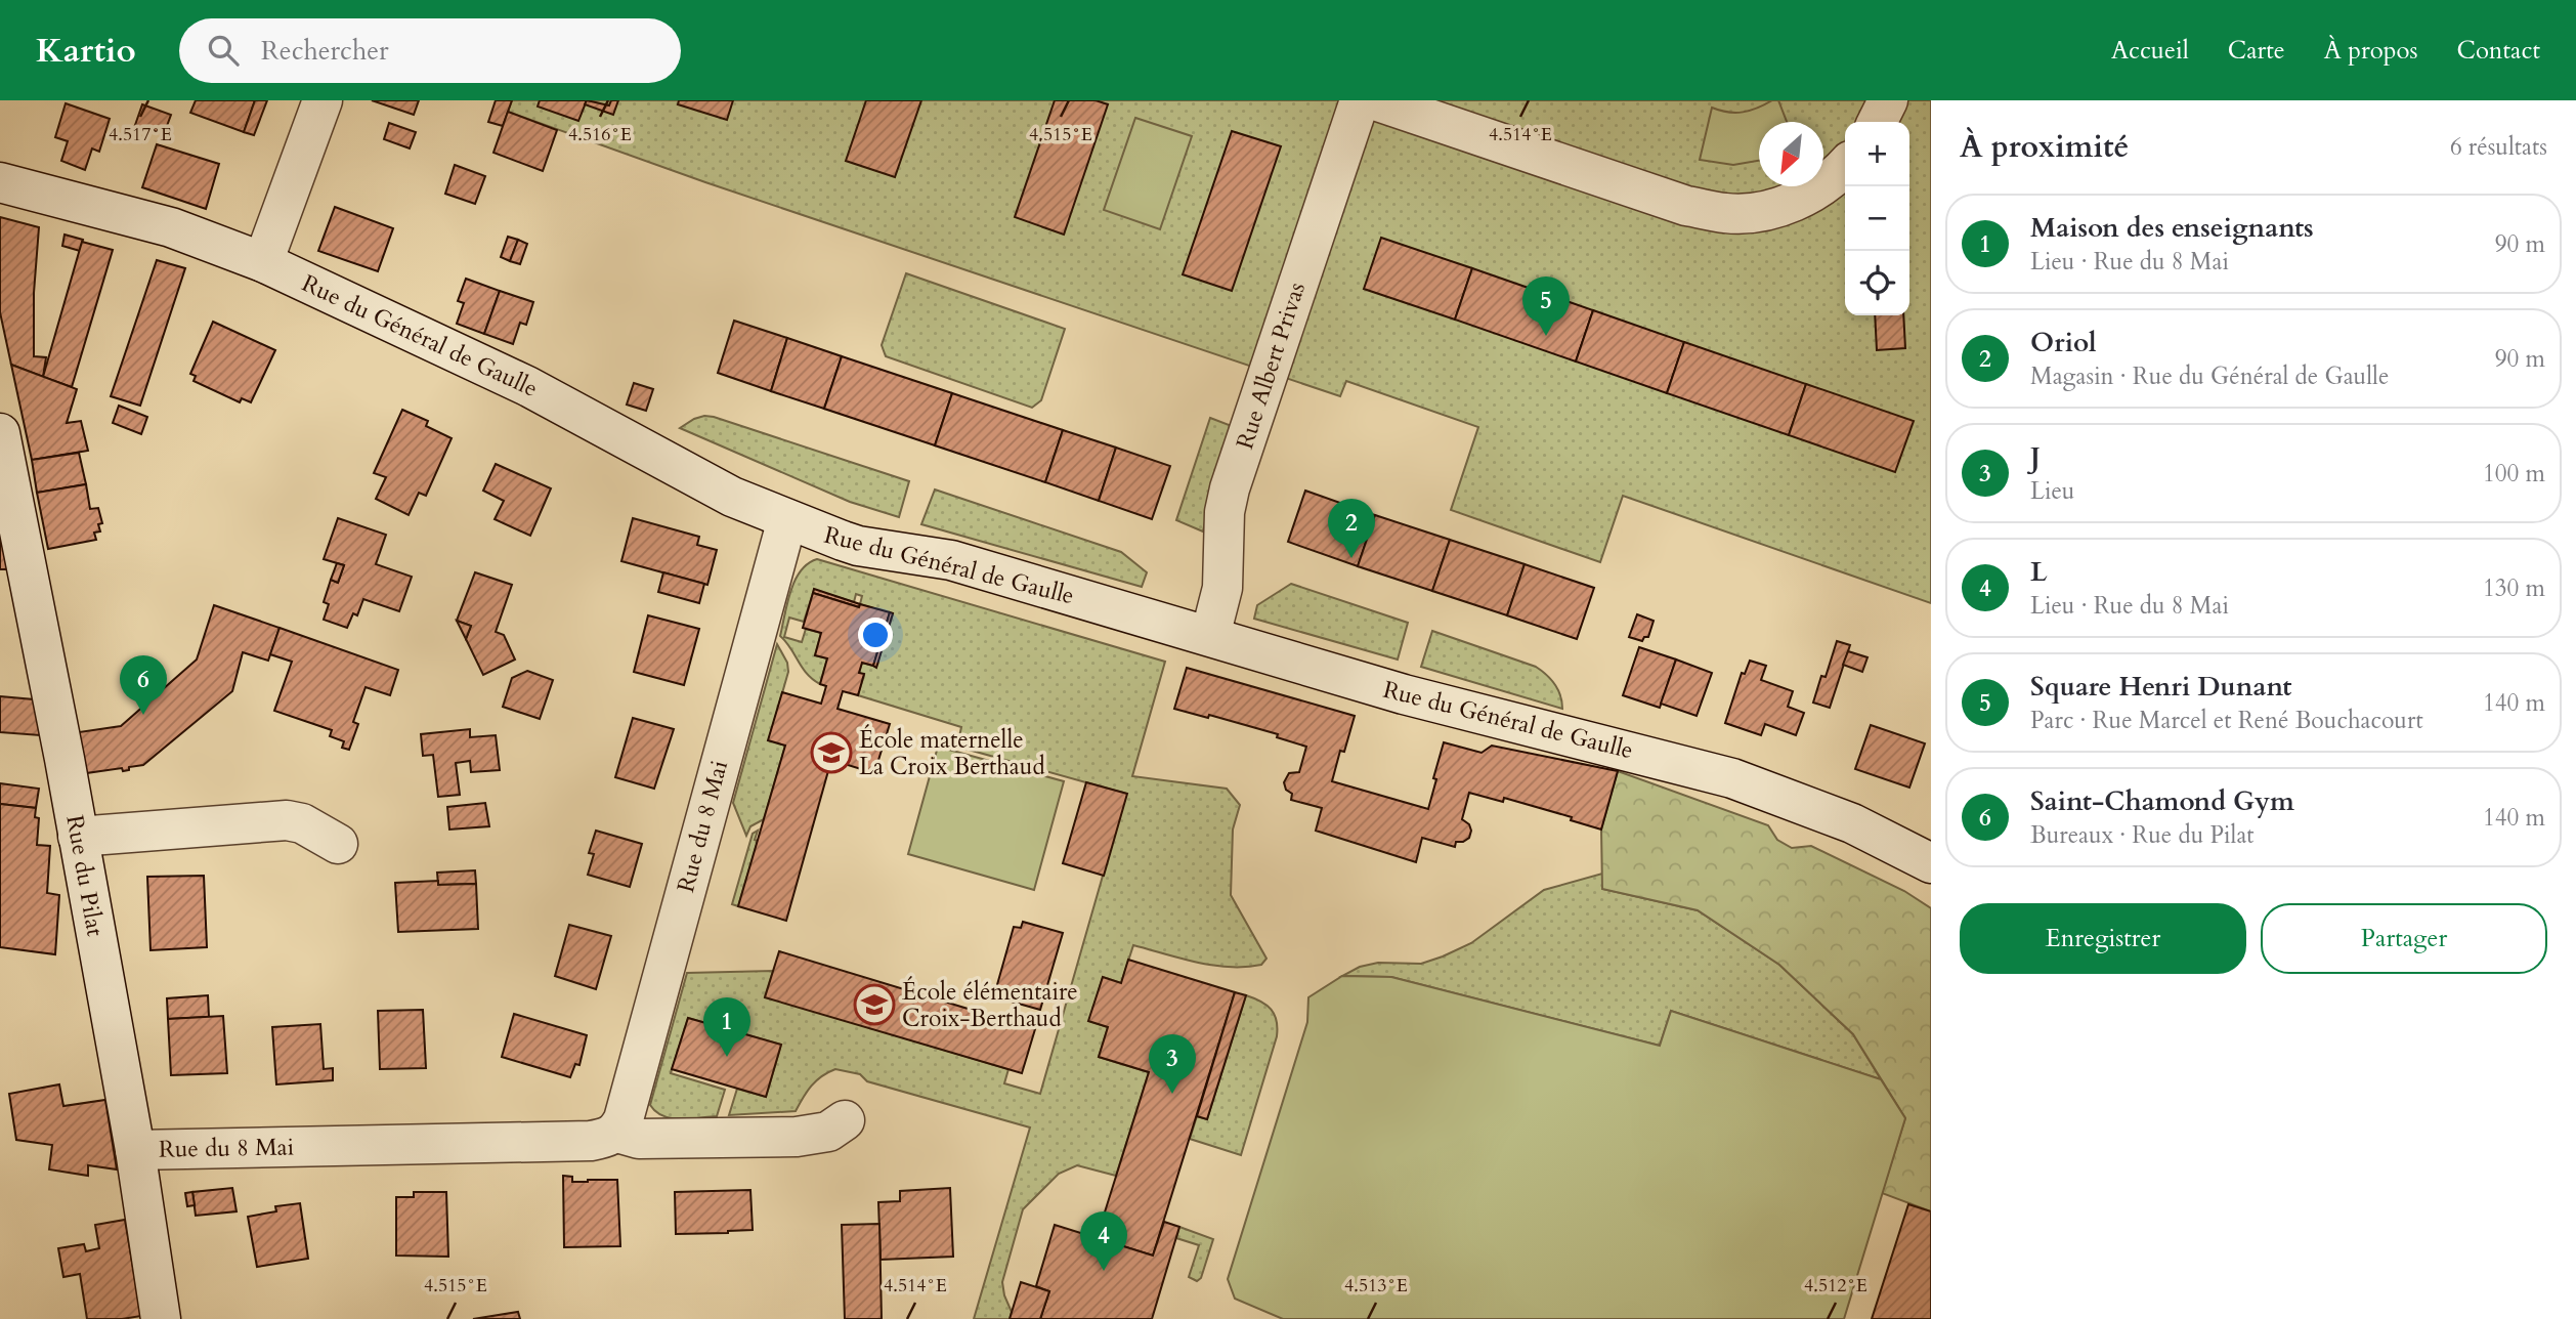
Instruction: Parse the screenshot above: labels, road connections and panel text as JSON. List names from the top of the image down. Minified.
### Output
{"streets":{"street":["Rue du Général de Gaulle","Rue Albert Privas","Rue du 8 Mai","Rue du Pilat"]},"crossings":[["Rue du Général de Gaulle","Rue Albert Privas"],["Rue du Général de Gaulle","Rue du 8 Mai"],["Rue du 8 Mai","Rue du Pilat"]],"places":{"school or university":["École maternelle La Croix Berthaud","École élémentaire Croix-Berthaud"]},"north":"bottom left","page":{"header":"Kartio","search":"Rechercher","nav":["Accueil","Carte","À propos","Contact"],"heading":["À proximité","6 résultats"],"map_buttons":["+","−"],"list":[{"mark":"1","name":"Maison des enseignants","note":"Lieu · Rue du 8 Mai","value":"90 m"},{"mark":"2","name":"Oriol","note":"Magasin · Rue du Général de Gaulle","value":"90 m"},{"mark":"3","name":"J","note":"Lieu","value":"100 m"},{"mark":"4","name":"L","note":"Lieu · Rue du 8 Mai","value":"130 m"},{"mark":"5","name":"Square Henri Dunant","note":"Parc · Rue Marcel et René Bouchacourt","value":"140 m"},{"mark":"6","name":"Saint-Chamond Gym","note":"Bureaux · Rue du Pilat","value":"140 m"}],"pins":["5","2","6","1","3","4"],"buttons":["Enregistrer","Partager"]},"coordinates":["4.517°E","4.516°E","4.515°E","4.514°E","4.513°E","4.512°E"]}
